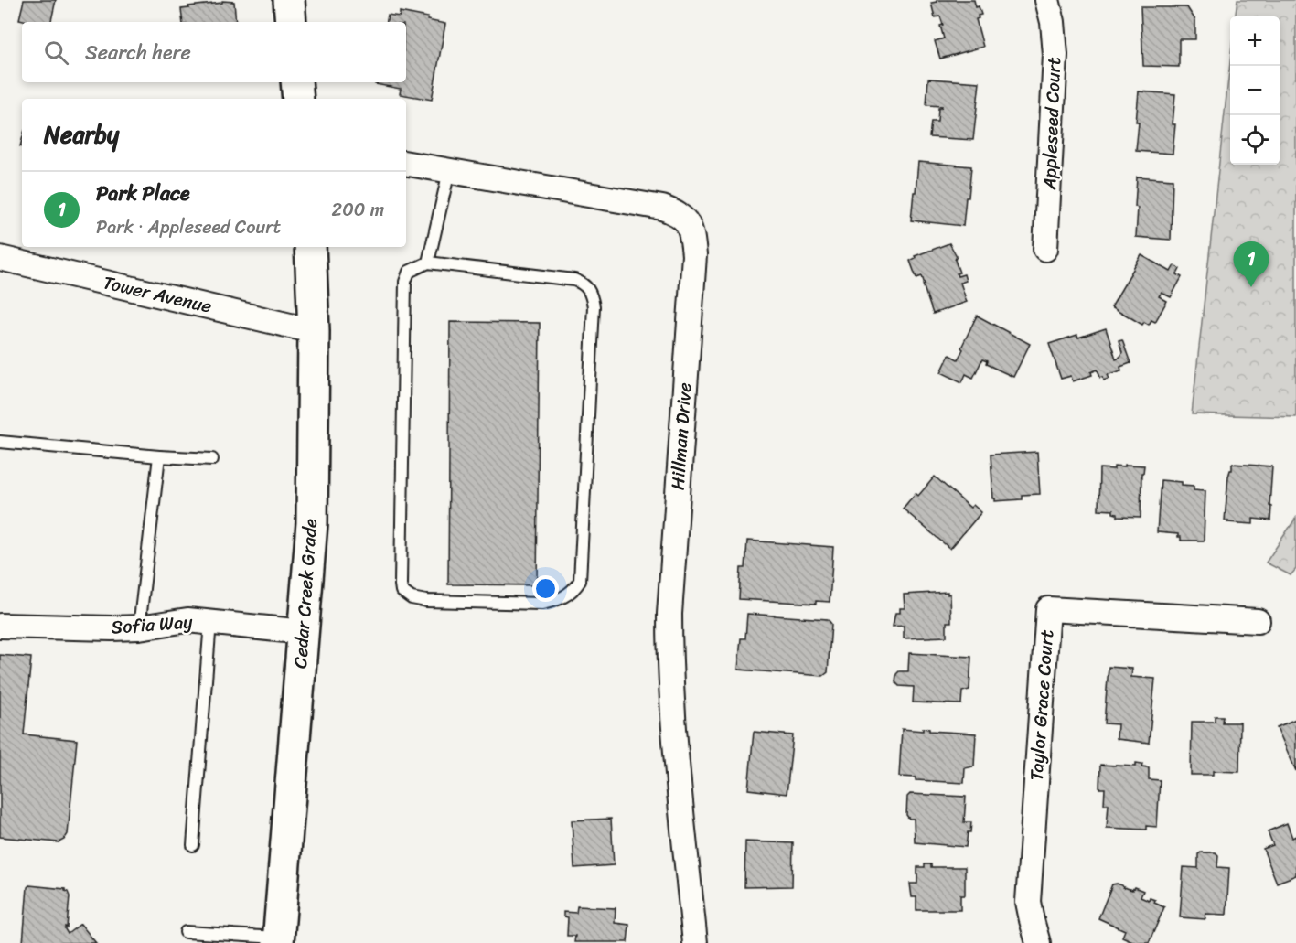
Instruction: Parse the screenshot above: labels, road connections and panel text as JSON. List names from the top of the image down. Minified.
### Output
{"streets":{"main road":["Cedar Creek Grade"],"street":["Appleseed Court","Tower Avenue","Hillman Drive","Sofia Way","Taylor Grace Court"]},"crossings":[["Tower Avenue","Cedar Creek Grade"],["Cedar Creek Grade","Sofia Way"]],"page":{"map_buttons":["+","−"],"search":"Search here","heading":"Nearby","list":[{"mark":"1","name":"Park Place","note":"Park · Appleseed Court","value":"200 m"}],"pins":"1"}}
